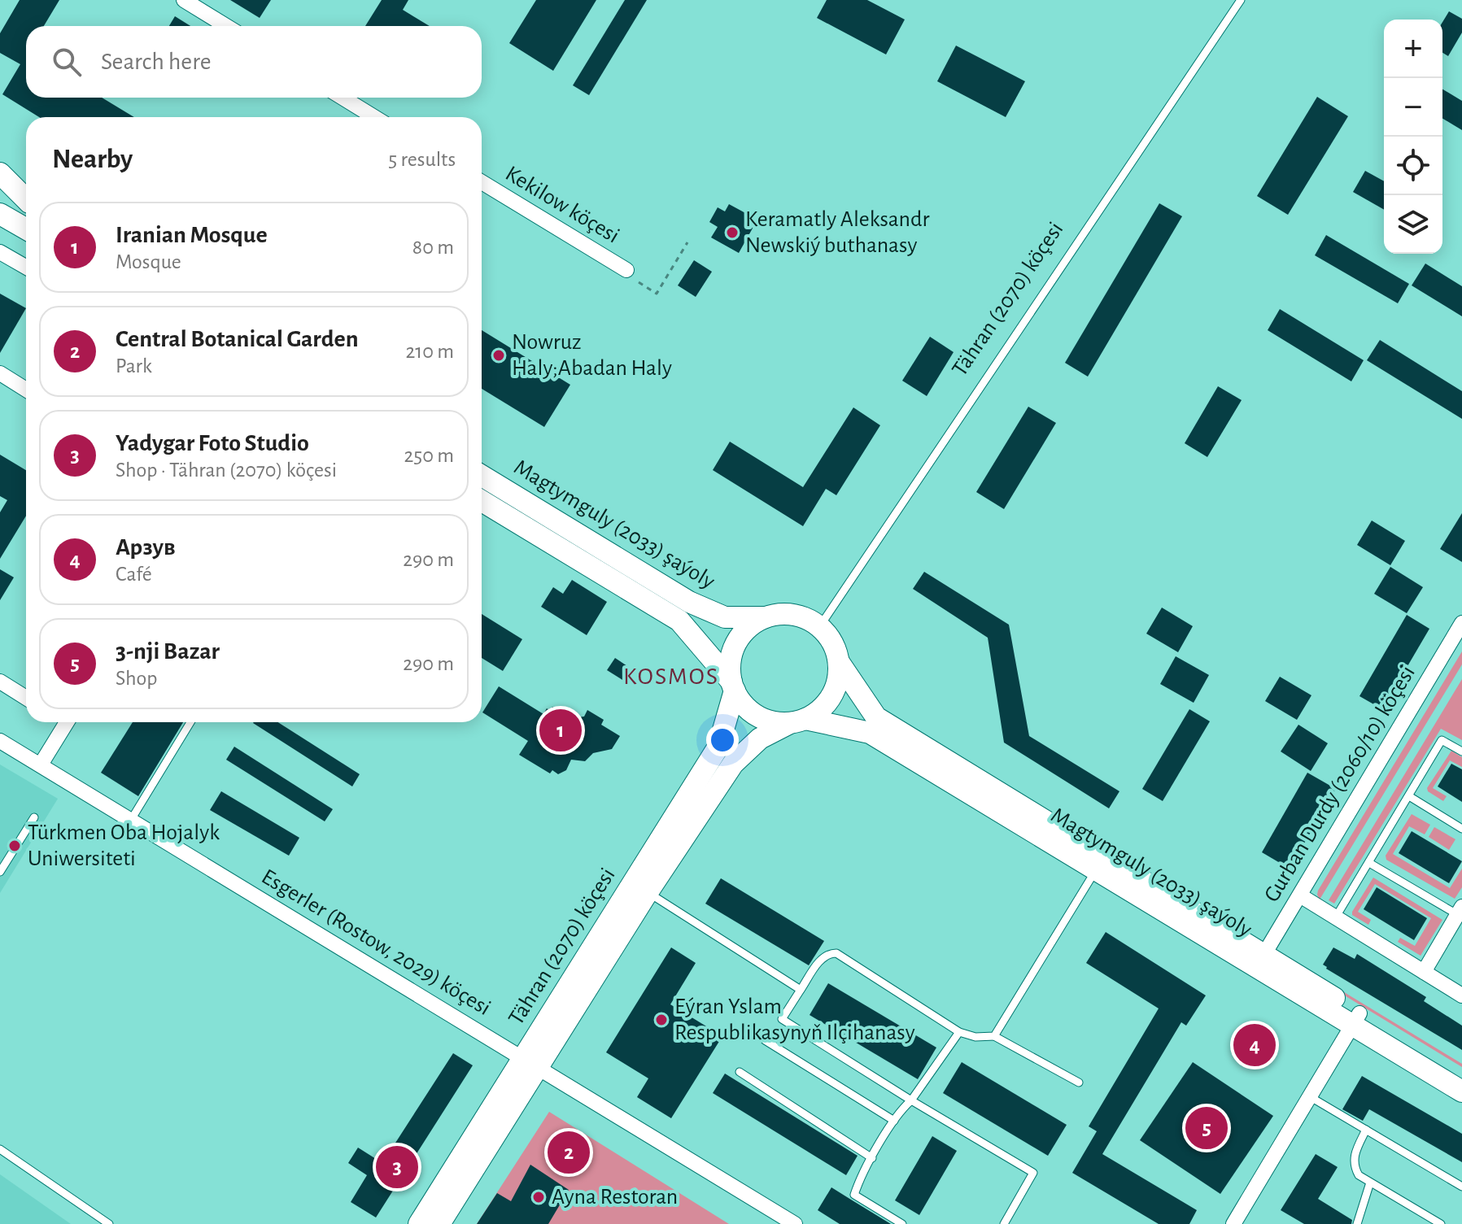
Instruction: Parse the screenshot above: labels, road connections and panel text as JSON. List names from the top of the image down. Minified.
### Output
{"streets":{"main road":["Tähran (2070) köçesi","Magtymguly (2033) şaýoly"],"street":["Kekilow köçesi","Gurban Durdy (2060/10) köçesi","Esgerler (Rostow, 2029) köçesi"]},"crossings":[["Tähran (2070) köçesi","Magtymguly (2033) şaýoly"],["Tähran (2070) köçesi","Esgerler (Rostow, 2029) köçesi"],["Magtymguly (2033) şaýoly","Gurban Durdy (2060/10) köçesi"]],"districts":["KOSMOS"],"places":["Keramatly Aleksandr Newskiý buthanasy","Nowruz Haly;Abadan Haly","Türkmen Oba Hojalyk Uniwersiteti","Eýran Yslam Respublikasynyň Ilçihanasy","Ayna Restoran"],"page":{"map_buttons":["+","−"],"search":"Search here","heading":["Nearby","5 results"],"list":[{"mark":"1","name":"Iranian Mosque","note":"Mosque","value":"80 m"},{"mark":"2","name":"Central Botanical Garden","note":"Park","value":"210 m"},{"mark":"3","name":"Yadygar Foto Studio","note":"Shop · Tähran (2070) köçesi","value":"250 m"},{"mark":"4","name":"Арзув","note":"Café","value":"290 m"},{"mark":"5","name":"3-nji Bazar","note":"Shop","value":"290 m"}],"pins":["1","4","5","2","3"]}}
